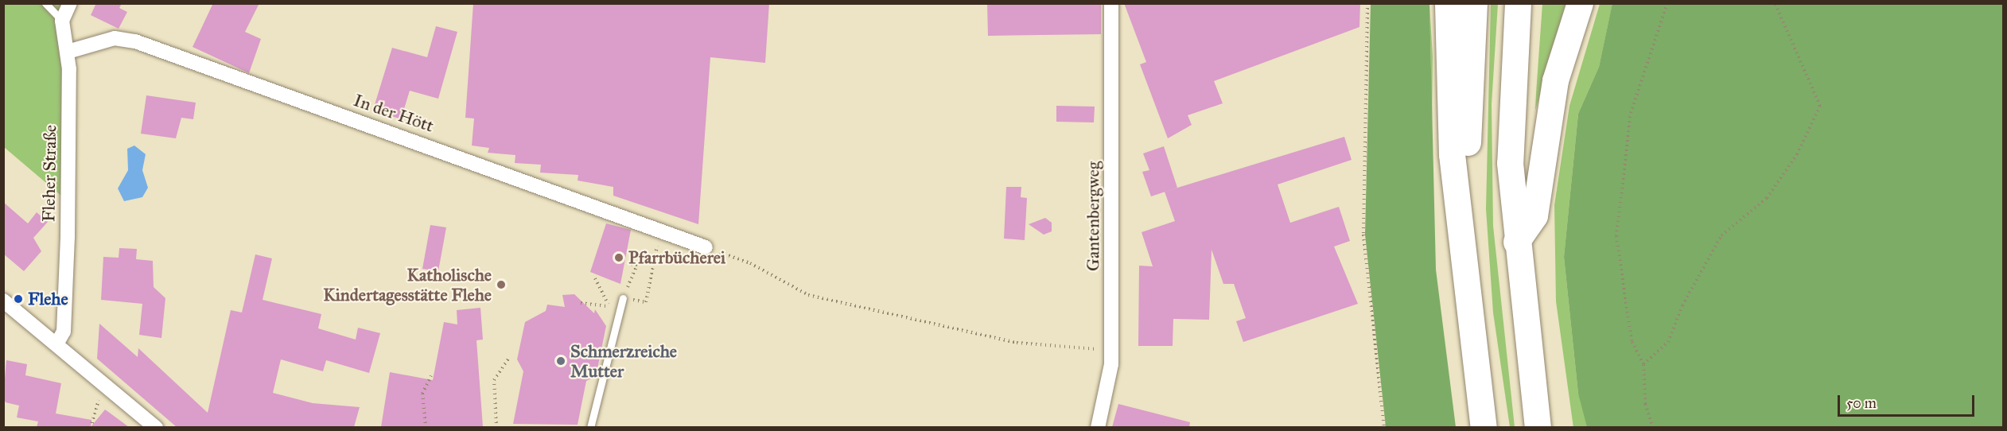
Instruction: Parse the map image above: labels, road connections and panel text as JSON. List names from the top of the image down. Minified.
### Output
{"streets":{"street":["In der Hött","Fleher Straße","Gantenbergweg"]},"crossings":[["In der Hött","Fleher Straße"]],"places":["Pfarrbücherei","Katholische Kindertagesstätte Flehe","Flehe","Schmerzreiche Mutter"],"scale_bar":"50 m"}
